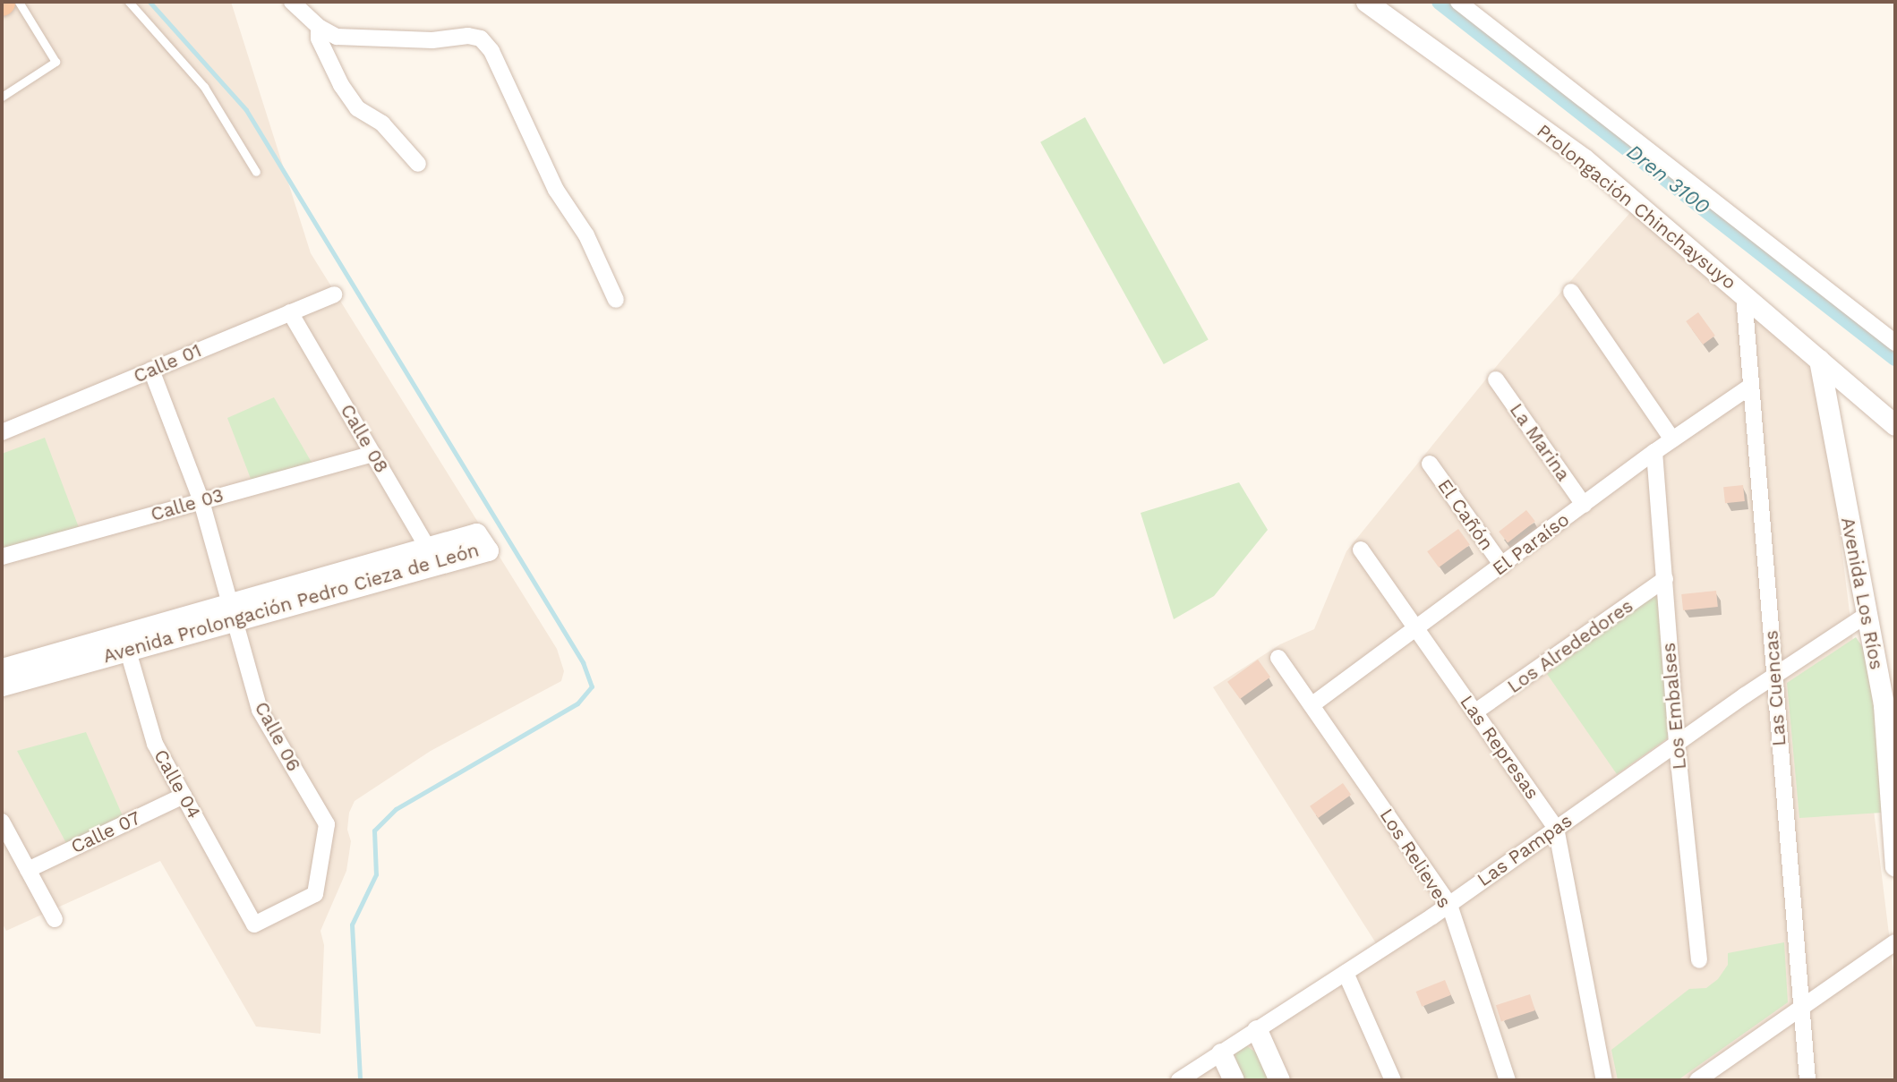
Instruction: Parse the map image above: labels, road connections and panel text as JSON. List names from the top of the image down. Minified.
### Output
{"streets":{"street":["Prolongación Chinchaysuyo","Calle 01","Calle 08","La Marina","Calle 03","El Cañón","El Paraíso","Avenida Los Ríos","Avenida Prolongación Pedro Cieza de León","Los Alrededores","Las Cuencas","Los Embalses","Calle 06","Las Represas","Calle 04","Calle 07","Las Pampas","Los Relieves"]},"crossings":[["Prolongación Chinchaysuyo","Avenida Los Ríos"],["Prolongación Chinchaysuyo","Las Cuencas"],["Calle 01","Calle 08"],["Calle 01","Calle 06"],["Calle 08","Calle 03"],["Calle 08","Avenida Prolongación Pedro Cieza de León"],["La Marina","El Paraíso"],["Calle 03","Calle 06"],["El Cañón","El Paraíso"],["El Paraíso","Las Cuencas"],["El Paraíso","Los Embalses"],["El Paraíso","Las Represas"],["El Paraíso","Los Relieves"],["Avenida Los Ríos","Las Pampas"],["Avenida Prolongación Pedro Cieza de León","Calle 06"],["Avenida Prolongación Pedro Cieza de León","Calle 04"],["Los Alrededores","Los Embalses"],["Los Alrededores","Las Represas"],["Las Cuencas","Las Pampas"],["Los Embalses","Las Pampas"],["Calle 06","Calle 04"],["Las Represas","Las Pampas"],["Calle 04","Calle 07"],["Las Pampas","Los Relieves"]],"water":["Dren 3100"]}
